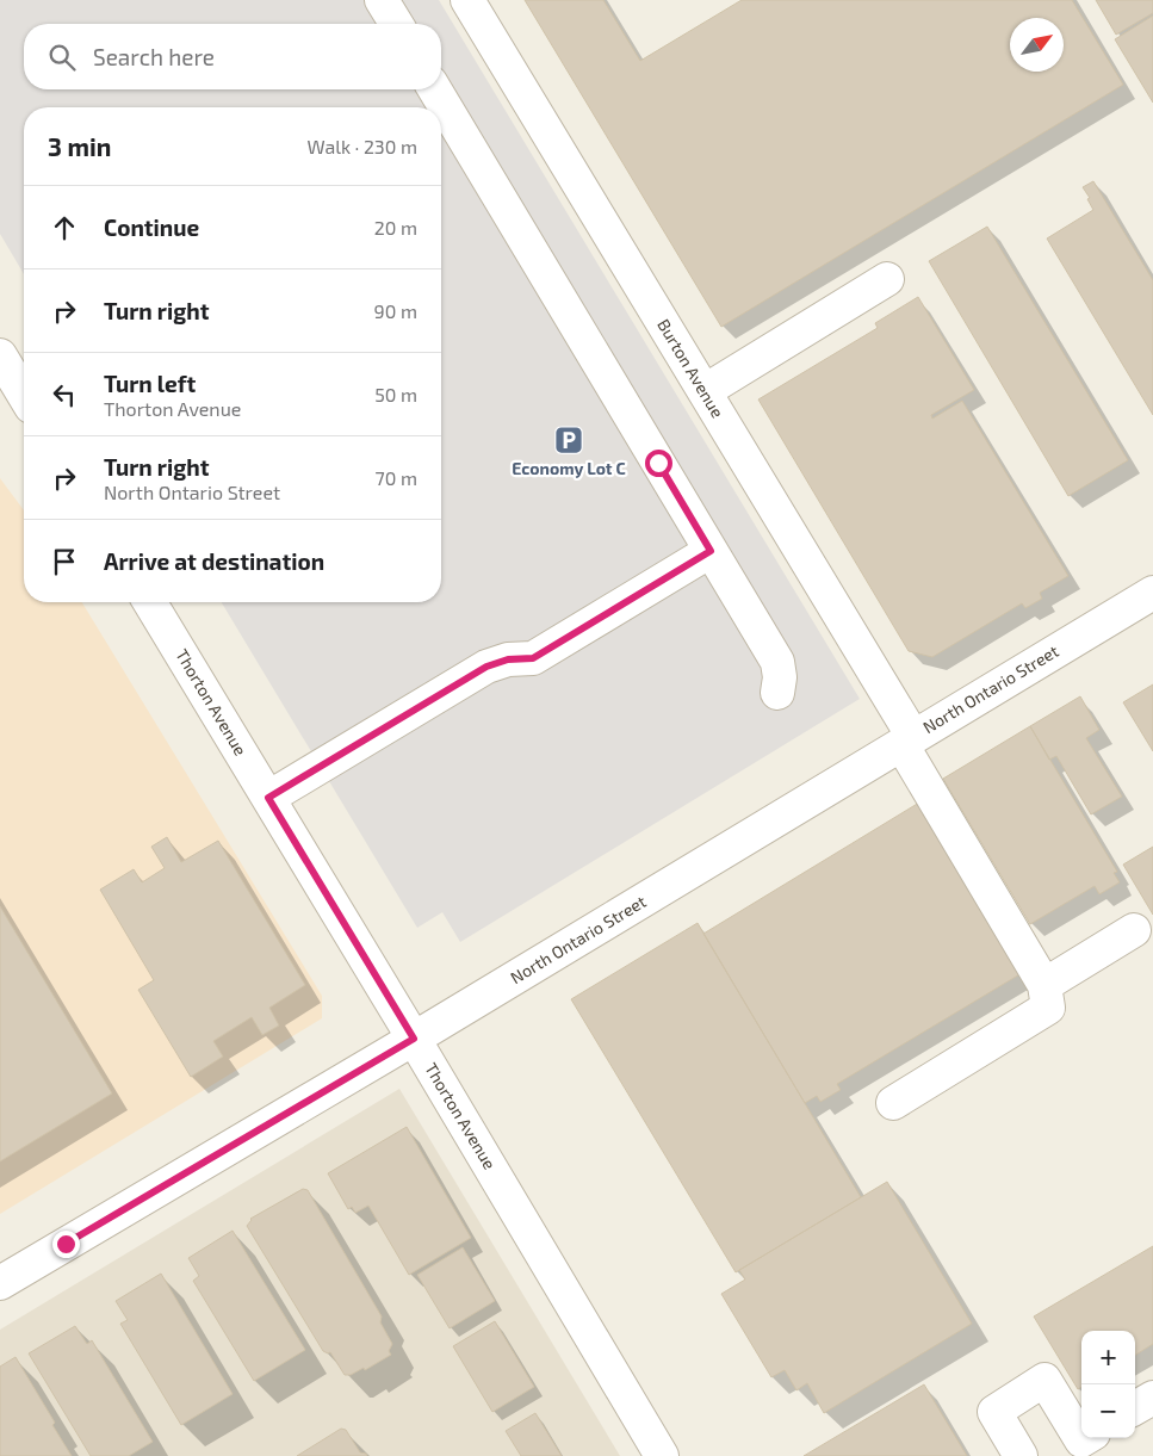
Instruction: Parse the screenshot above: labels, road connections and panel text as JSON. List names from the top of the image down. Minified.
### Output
{"streets":{"street":["Burton Avenue","North Ontario Street","Thorton Avenue"]},"crossings":[["Burton Avenue","North Ontario Street"],["North Ontario Street","Thorton Avenue"]],"places":{"parking":["Economy Lot C"]},"north":"top right","page":{"search":"Search here","heading":["3 min","Walk · 230 m"],"list":[["Continue","20 m"],["Turn right","90 m"],["Turn left","Thorton Avenue","50 m"],["Turn right","North Ontario Street","70 m"],"Arrive at destination"],"map_buttons":["+","−"]}}
